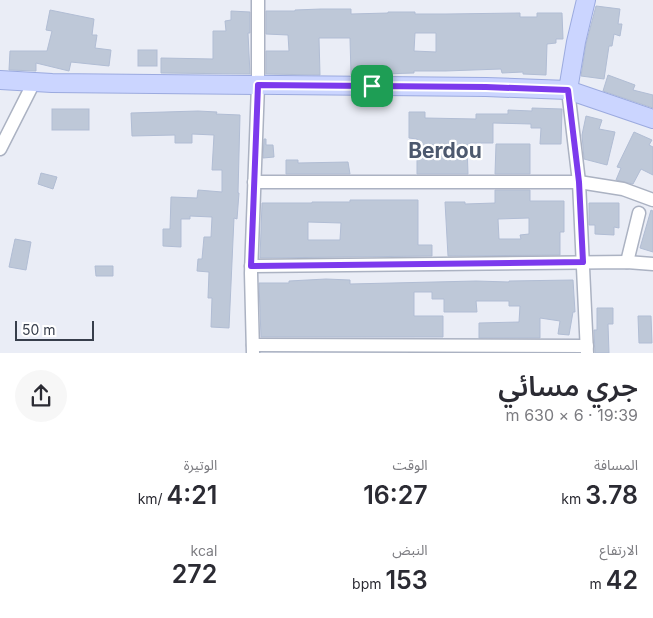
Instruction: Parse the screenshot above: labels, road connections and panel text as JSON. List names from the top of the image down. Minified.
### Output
{"districts":["Berdou"],"scale_bar":"50 m","page":{"scale":"50 m","heading":["جري مسائي","19:39 · 6 × 630 m"],"stats":[["المسافة","3.78 km"],["الوقت","16:27"],["الوتيرة","4:21 /km"],["الارتفاع","42 m"],["النبض","153 bpm"],["kcal","272"]]}}
